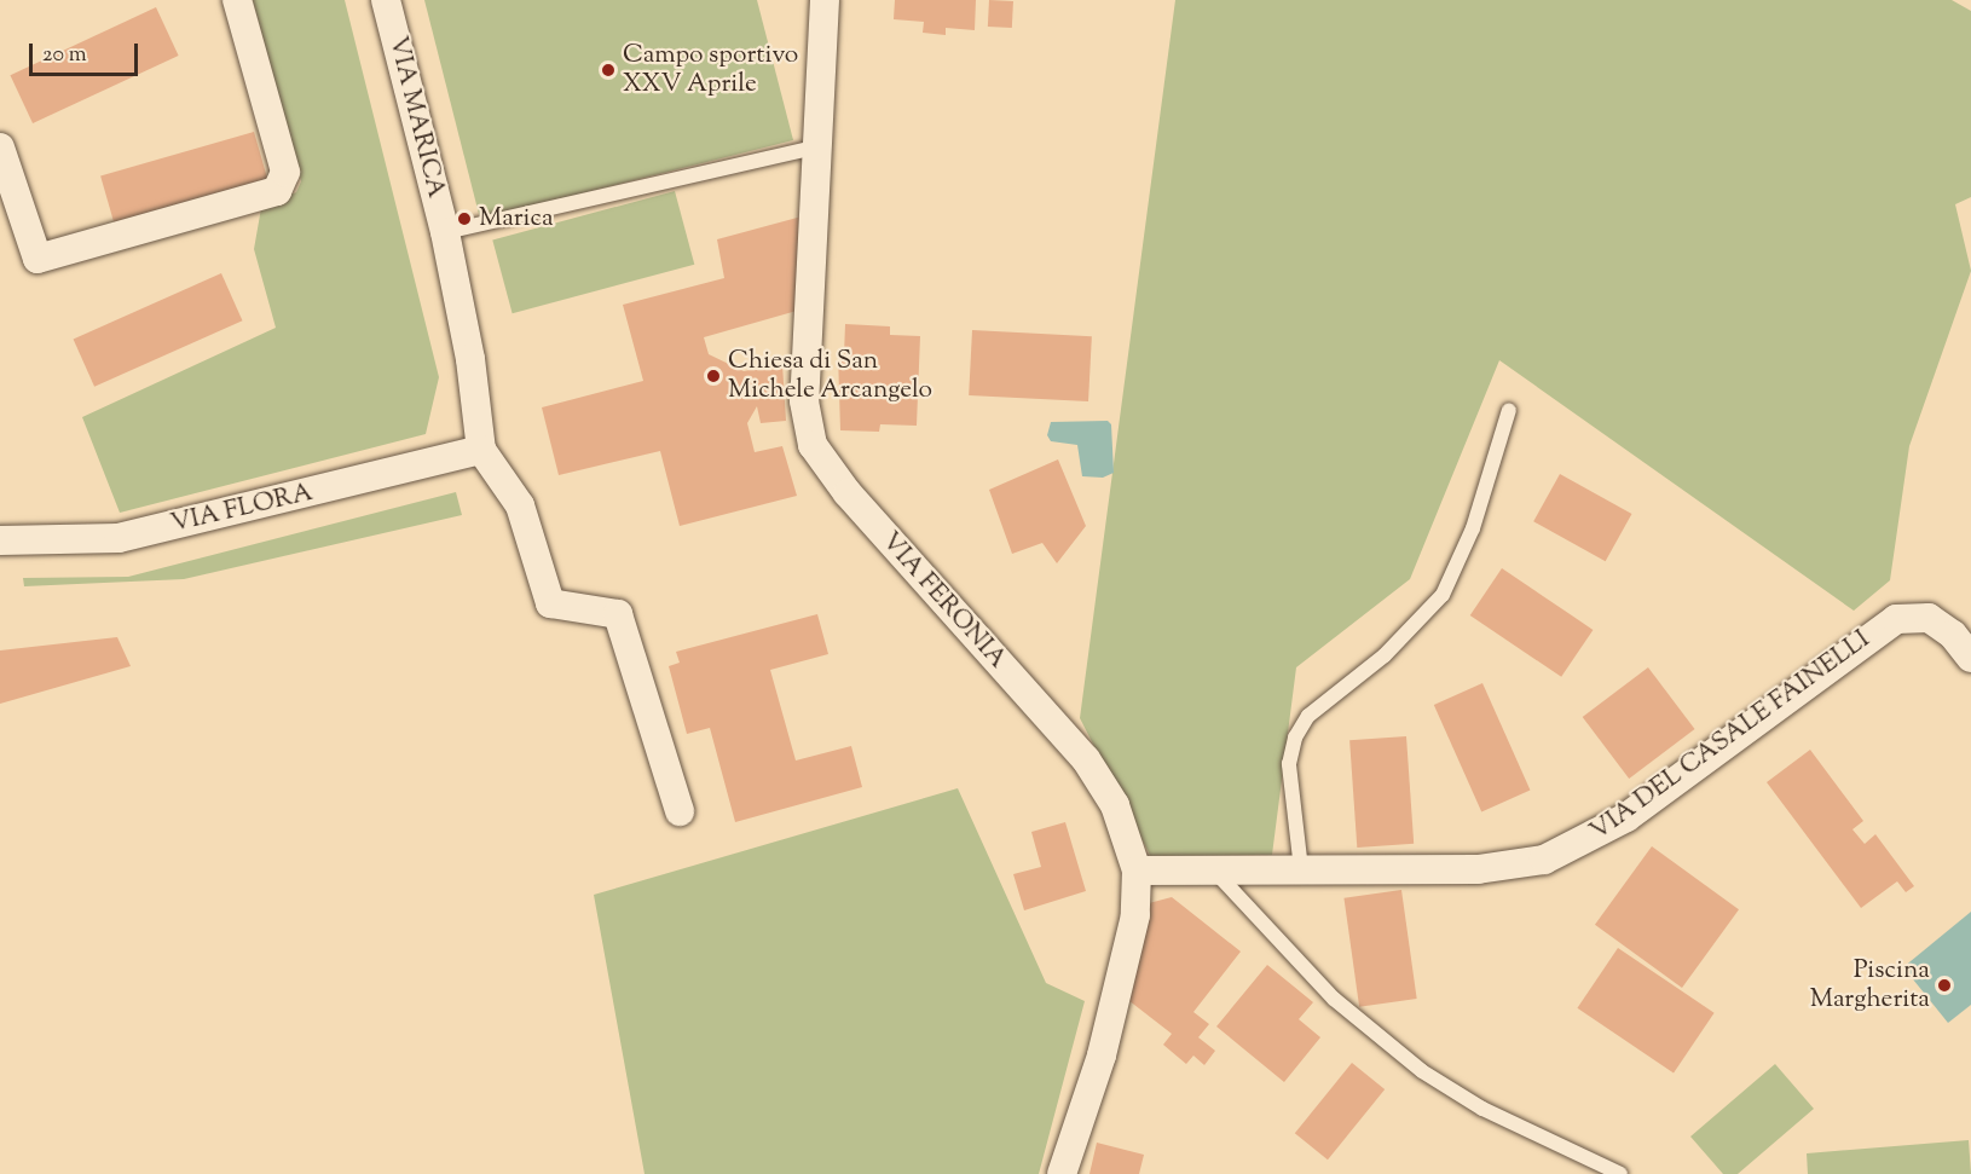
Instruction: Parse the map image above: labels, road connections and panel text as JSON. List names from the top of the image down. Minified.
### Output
{"streets":{"street":["VIA MARICA","VIA FLORA","VIA FERONIA","VIA DEL CASALE FAINELLI"]},"crossings":[["VIA MARICA","VIA FLORA"],["VIA FERONIA","VIA DEL CASALE FAINELLI"]],"places":["Campo sportivo XXV Aprile","Marica","Chiesa di San Michele Arcangelo","Piscina Margherita"],"scale_bar":"20 m"}
